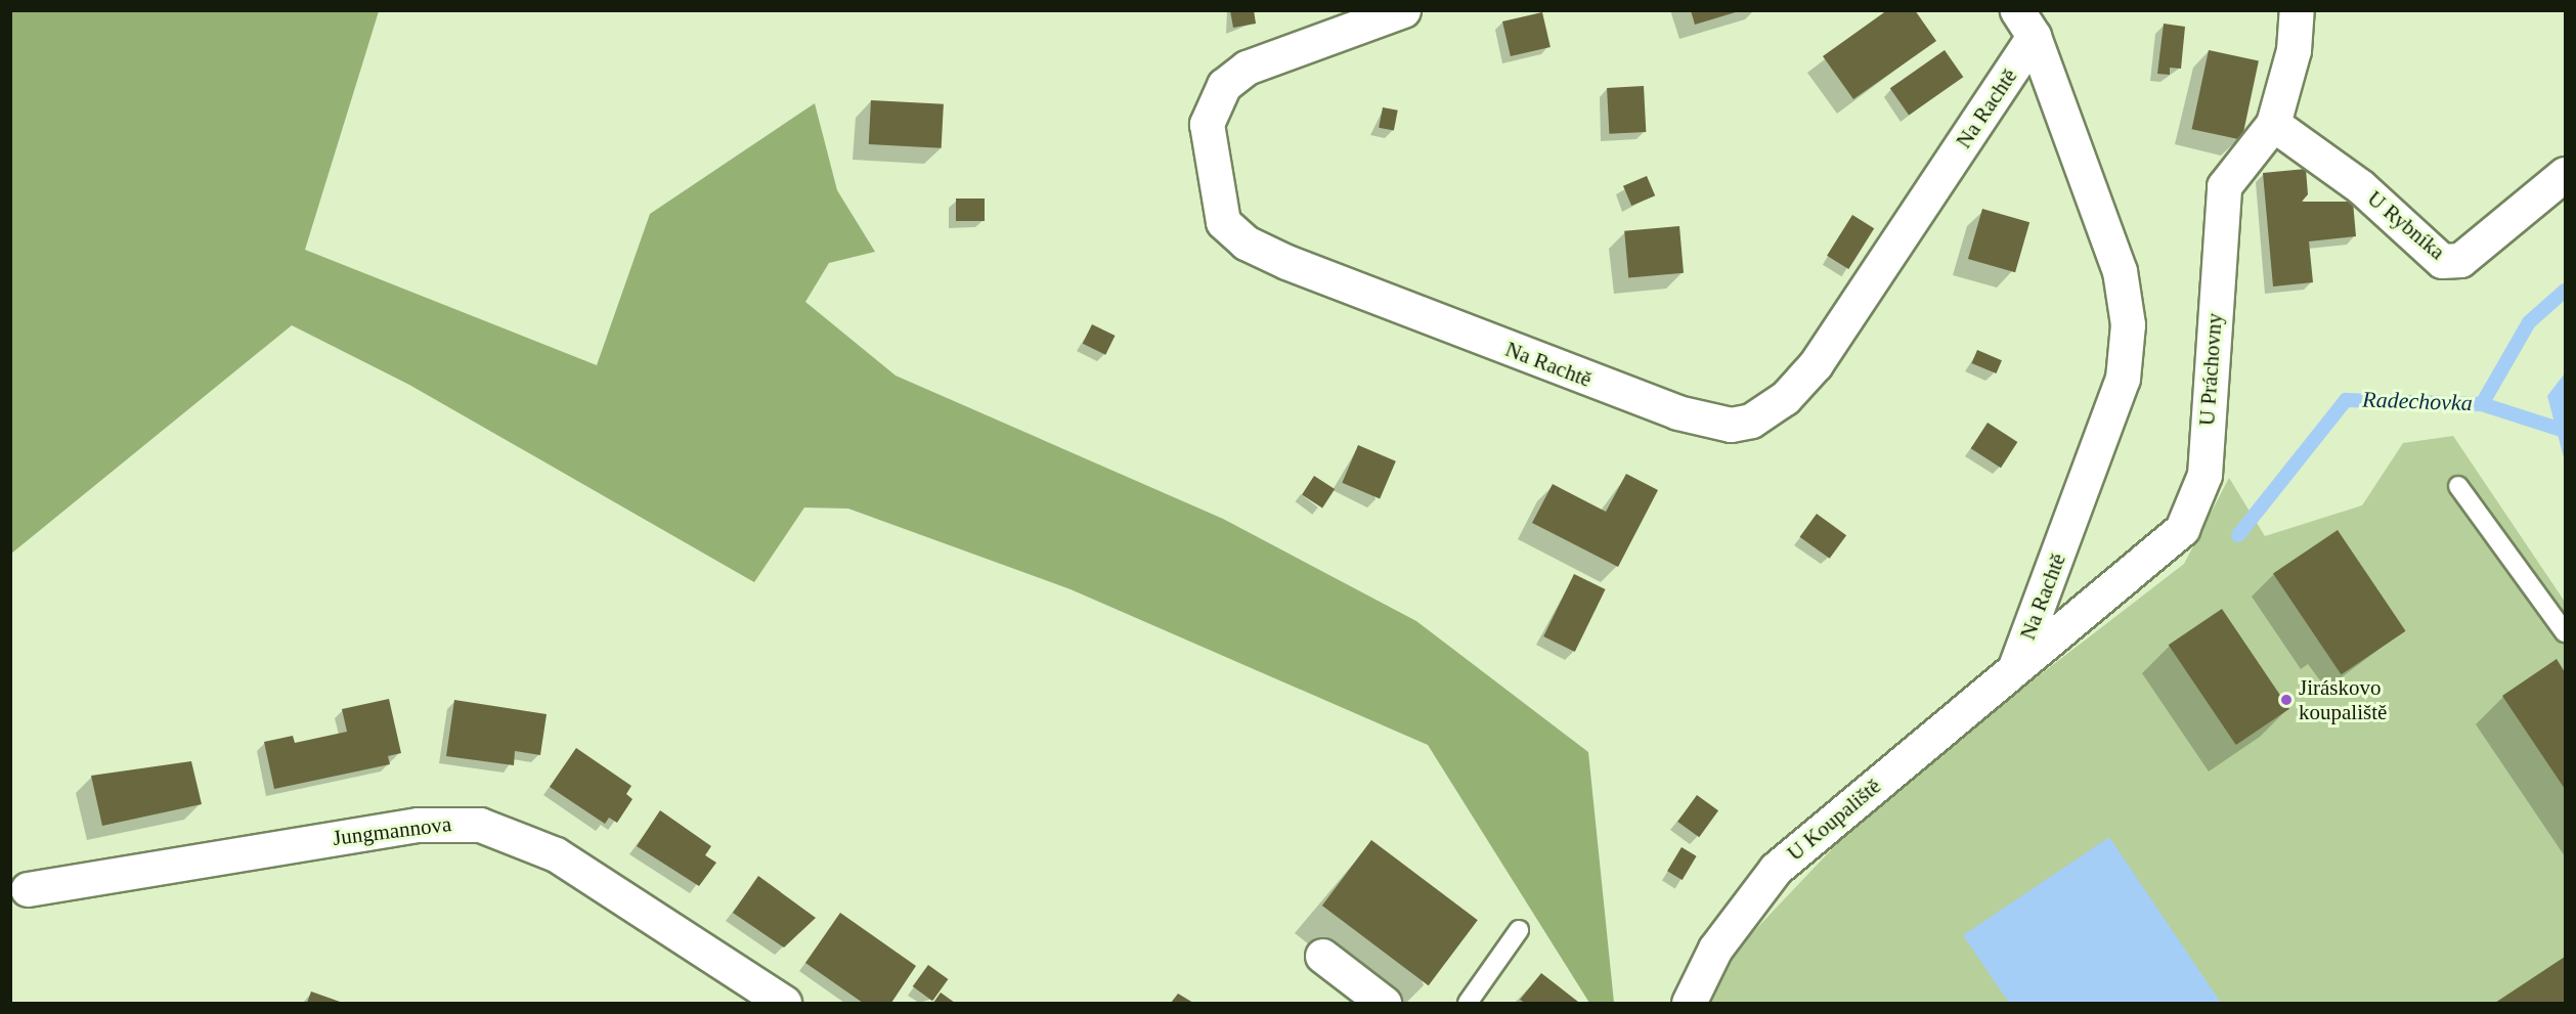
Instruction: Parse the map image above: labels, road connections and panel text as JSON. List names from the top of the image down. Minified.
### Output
{"streets":{"street":["Na Rachtě","U Rybníka","U Práchovny","U Koupaliště","Jungmannova"]},"crossings":[["Na Rachtě","U Práchovny"],["Na Rachtě","U Koupaliště"],["U Rybníka","U Práchovny"],["U Práchovny","U Koupaliště"]],"water":["Radechovka"],"places":["Jiráskovo koupaliště"]}
